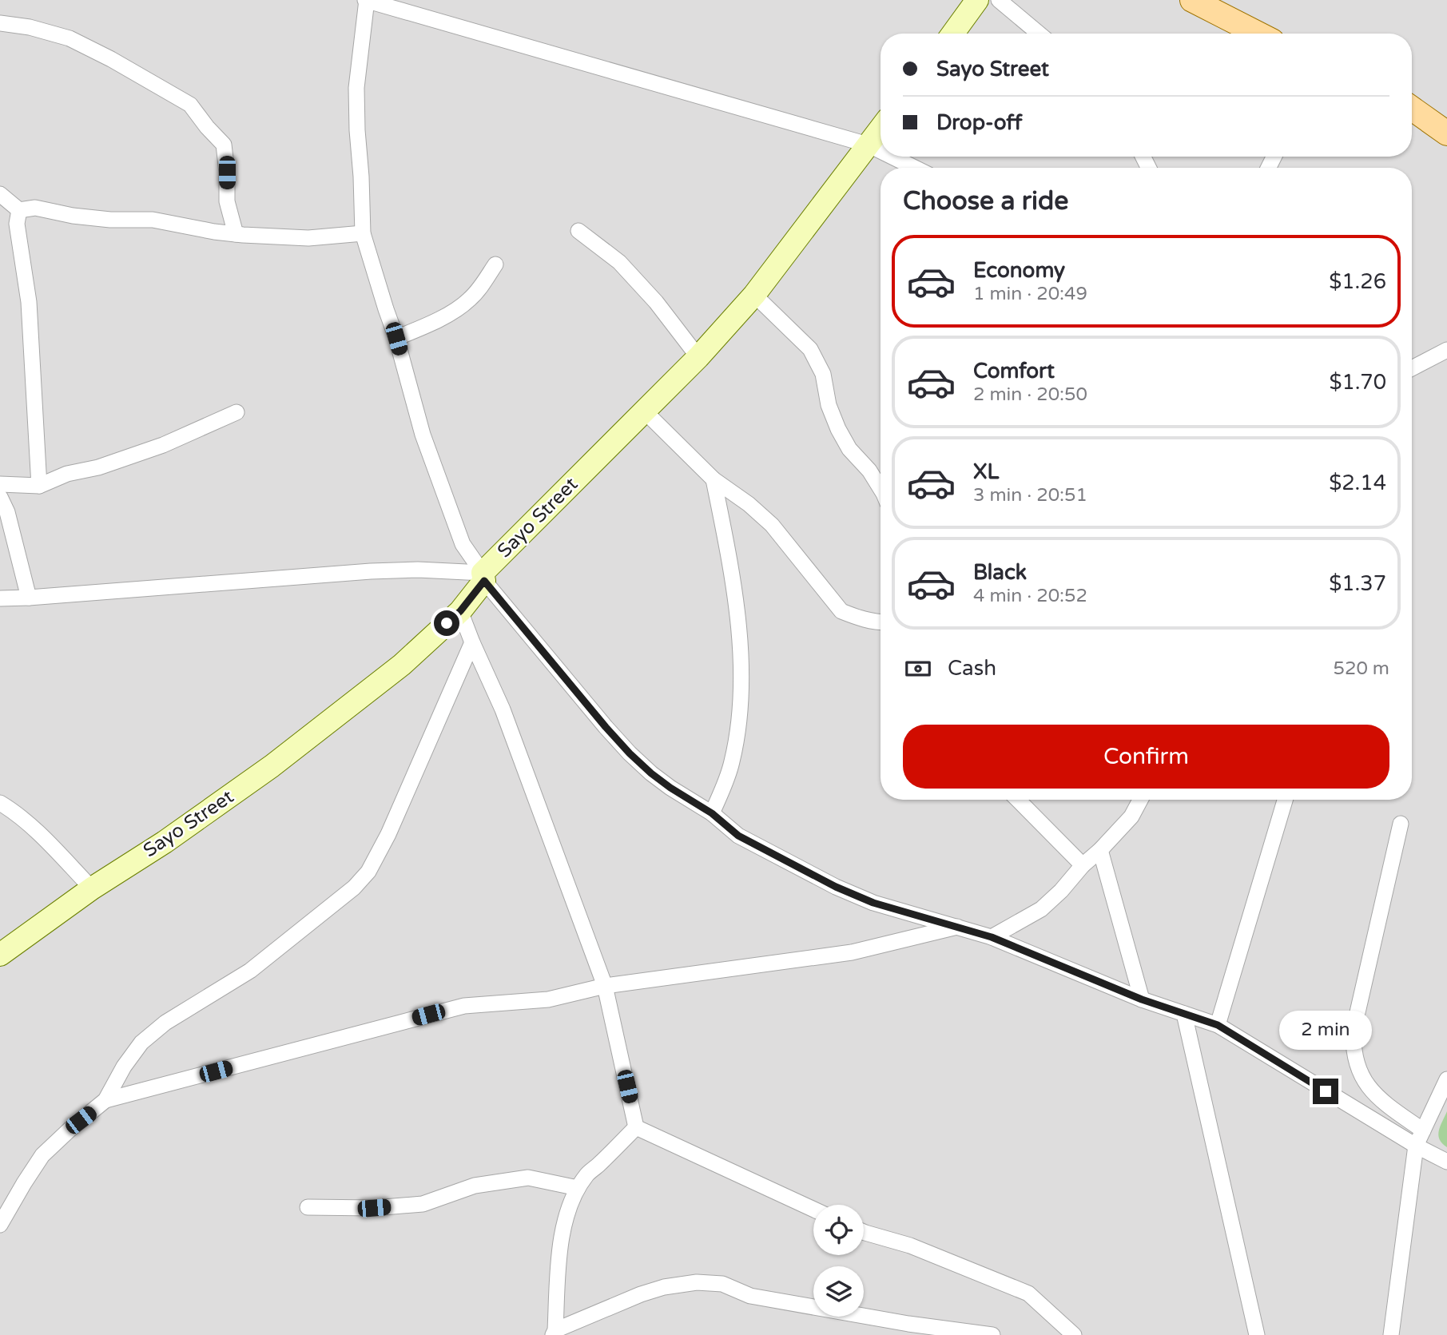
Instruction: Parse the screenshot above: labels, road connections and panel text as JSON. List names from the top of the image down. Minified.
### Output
{"streets":{"street":["Sayo Street"]},"page":{"banner":["Sayo Street","Drop-off"],"heading":"Choose a ride","list":[{"name":"Economy","note":"1 min · 20:49","value":"$1.26"},{"name":"Comfort","note":"2 min · 20:50","value":"$1.70"},{"name":"XL","note":"3 min · 20:51","value":"$2.14"},{"name":"Black","note":"4 min · 20:52","value":"$1.37"}],"pay":["Cash","520 m"],"buttons":"Confirm","bubble":"2 min"}}
